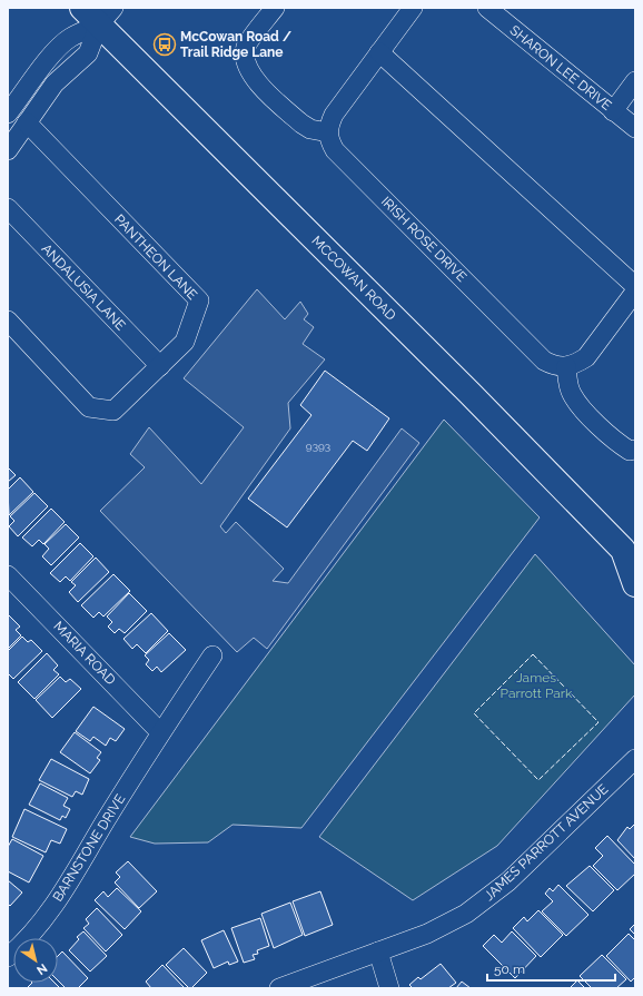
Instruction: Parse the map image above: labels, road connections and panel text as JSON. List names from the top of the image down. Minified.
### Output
{"streets":{"main road":["MCCOWAN ROAD"],"street":["SHARON LEE DRIVE","IRISH ROSE DRIVE","PANTHEON LANE","ANDALUSIA LANE","MARIA ROAD","JAMES PARROTT AVENUE","BARNSTONE DRIVE"]},"crossings":[["PANTHEON LANE","ANDALUSIA LANE"],["MARIA ROAD","BARNSTONE DRIVE"]],"parks":["James Parrott Park"],"places":{"bus stop":["McCowan Road / Trail Ridge Lane"]},"house_numbers":["9393"],"scale_bar":"50 m","north":"bottom right"}
